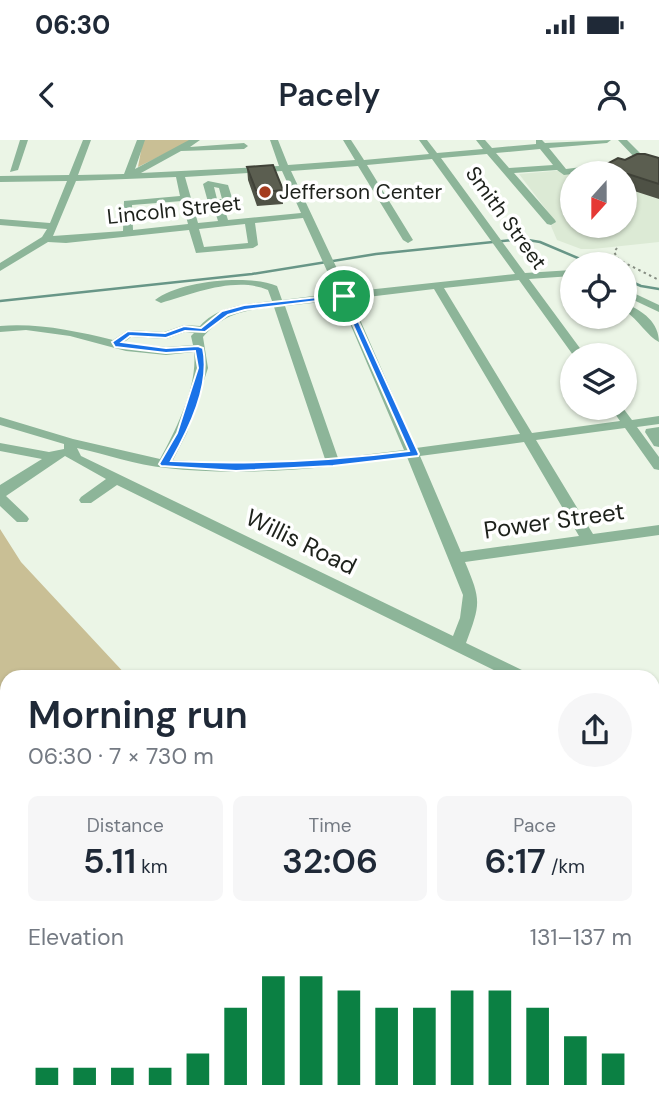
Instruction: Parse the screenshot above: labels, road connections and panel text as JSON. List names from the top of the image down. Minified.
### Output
{"streets":{"street":["Lincoln Street","Smith Street","Power Street","Willis Road"]},"places":["Jefferson Center"],"north":"bottom","page":{"status":"06:30","header":"Pacely","heading":["Morning run","06:30 · 7 × 730 m"],"stats":[["Distance","5.11 km"],["Time","32:06"],["Pace","6:17 /km"]],"chart":["Elevation","131–137 m"]}}
